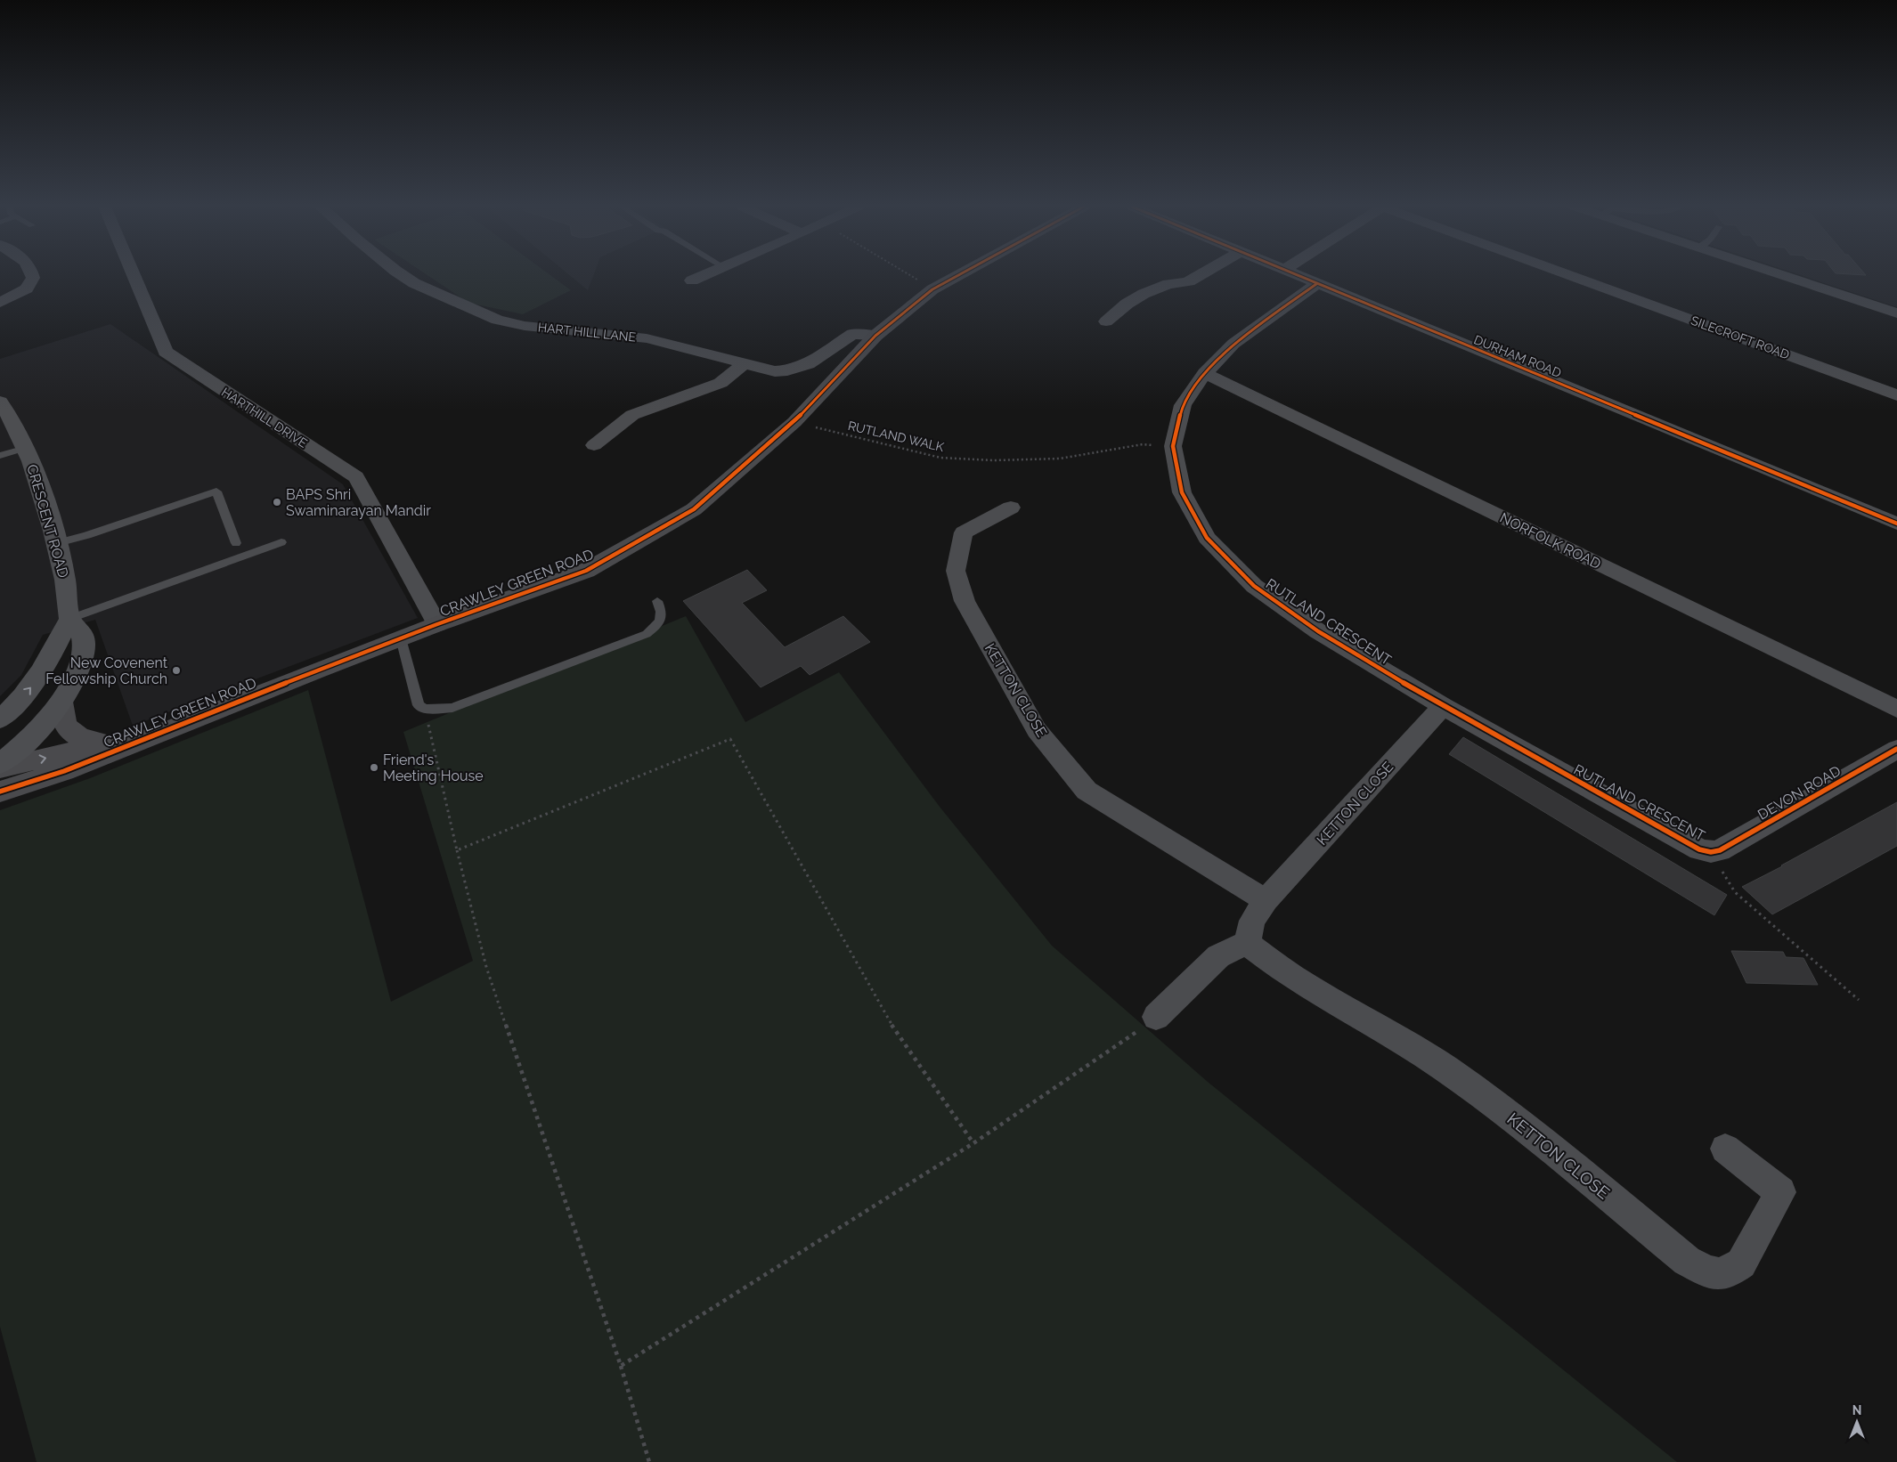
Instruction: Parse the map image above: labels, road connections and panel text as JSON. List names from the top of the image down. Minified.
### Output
{"streets":{"highway":["CRESCENT ROAD"],"street":["HART HILL LANE","SILECROFT ROAD","DURHAM ROAD","HARTHILL DRIVE","NORFOLK ROAD","CRAWLEY GREEN ROAD","RUTLAND CRESCENT","KETTON CLOSE","DEVON ROAD"],"path":["RUTLAND WALK"]},"crossings":[["HART HILL LANE","CRAWLEY GREEN ROAD"],["DURHAM ROAD","RUTLAND CRESCENT"],["HARTHILL DRIVE","CRAWLEY GREEN ROAD"],["RUTLAND WALK","CRAWLEY GREEN ROAD"],["RUTLAND WALK","RUTLAND CRESCENT"],["NORFOLK ROAD","RUTLAND CRESCENT"],["RUTLAND CRESCENT","KETTON CLOSE"],["RUTLAND CRESCENT","DEVON ROAD"]],"places":["BAPS Shri Swaminarayan Mandir","New Covenent Fellowship Church","Friend's Meeting House"],"north":"top"}
